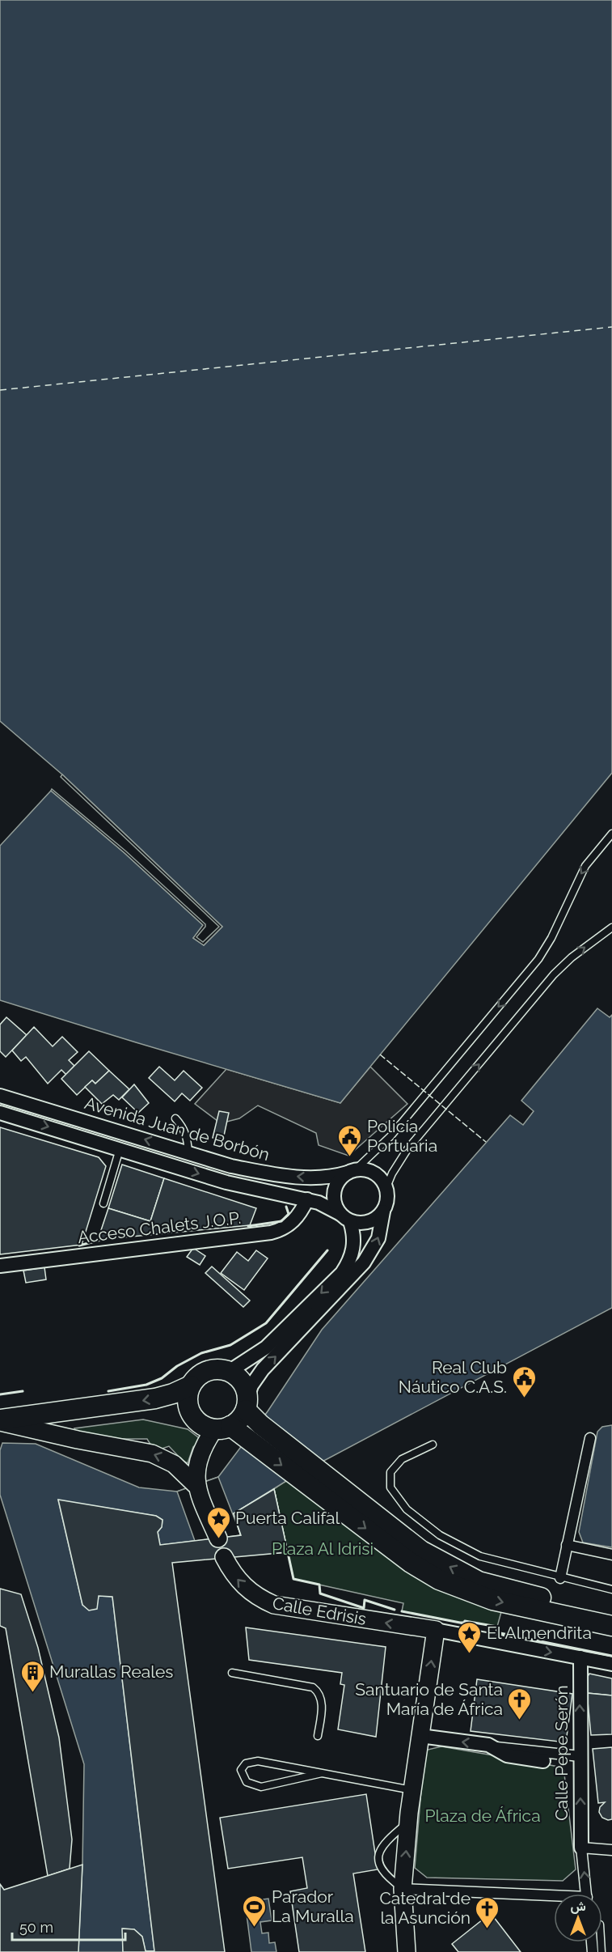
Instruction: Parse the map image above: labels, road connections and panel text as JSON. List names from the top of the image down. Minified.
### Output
{"streets":{"street":["Avenida Juan de Borbón","Acceso Chalets J.O.P.","Calle Edrisis","Calle Pepe Serón"]},"crossings":[["Avenida Juan de Borbón","Acceso Chalets J.O.P."]],"one_way":["Calle Edrisis","Calle Pepe Serón"],"parks":["Plaza Al Idrisi","Plaza de África"],"places":{"public building":["Policía Portuaria","Real Club Náutico C.A.S."],"place":["Puerta Califal","El Almendrita"],"building":["Murallas Reales"],"church":["Santuario de Santa María de África","Catedral de la Asunción"],"sports":["Parador La Muralla"]},"scale_bar":"50 m","north":"top"}
